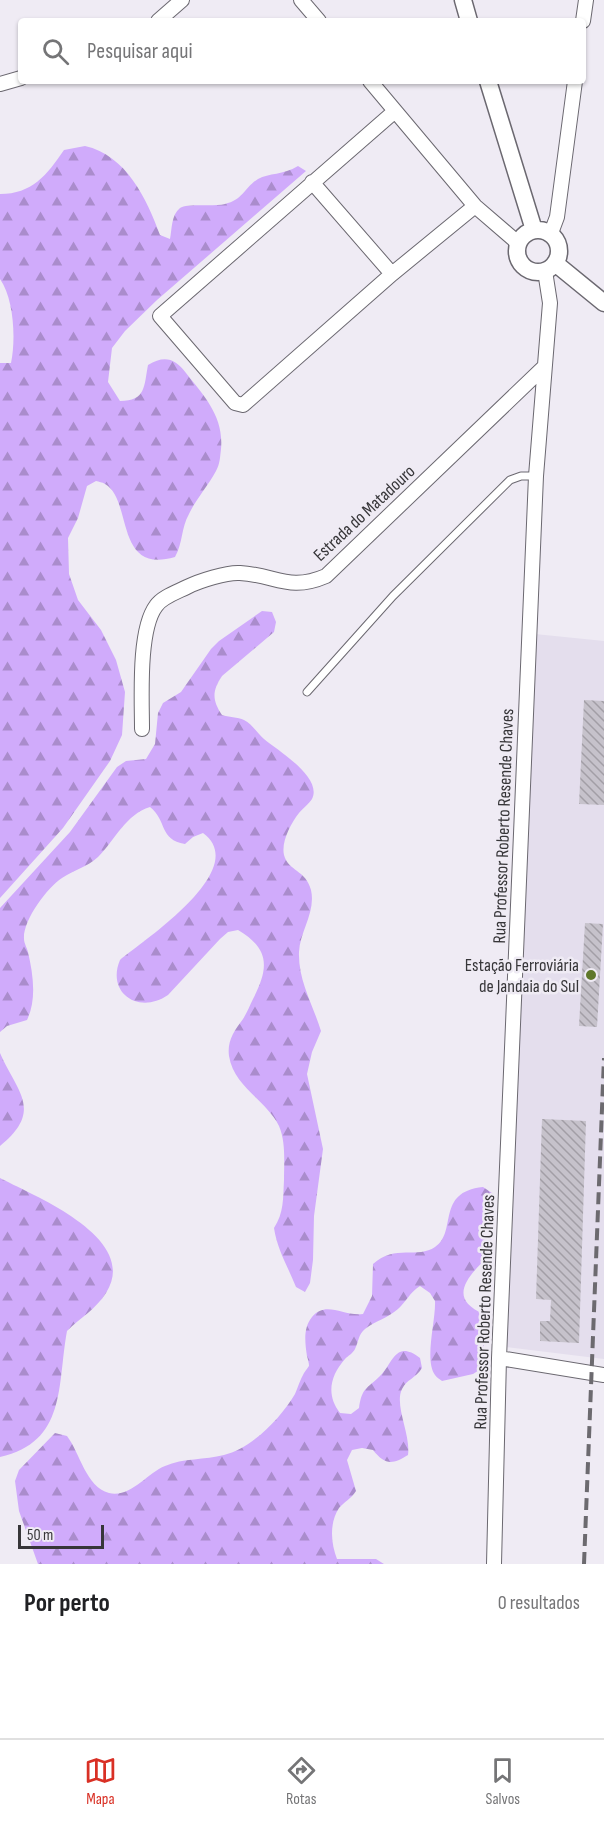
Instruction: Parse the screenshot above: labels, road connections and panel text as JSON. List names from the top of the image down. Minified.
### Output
{"streets":{"street":["Estrada do Matadouro","Rua Professor Roberto Resende Chaves"]},"crossings":[["Estrada do Matadouro","Rua Professor Roberto Resende Chaves"]],"places":["Estação Ferroviária de Jandaia do Sul"],"scale_bar":"50 m","page":{"search":"Pesquisar aqui","scale":"50 m","heading":["Por perto","0 resultados"],"nav":["Mapa","Rotas","Salvos"]}}
